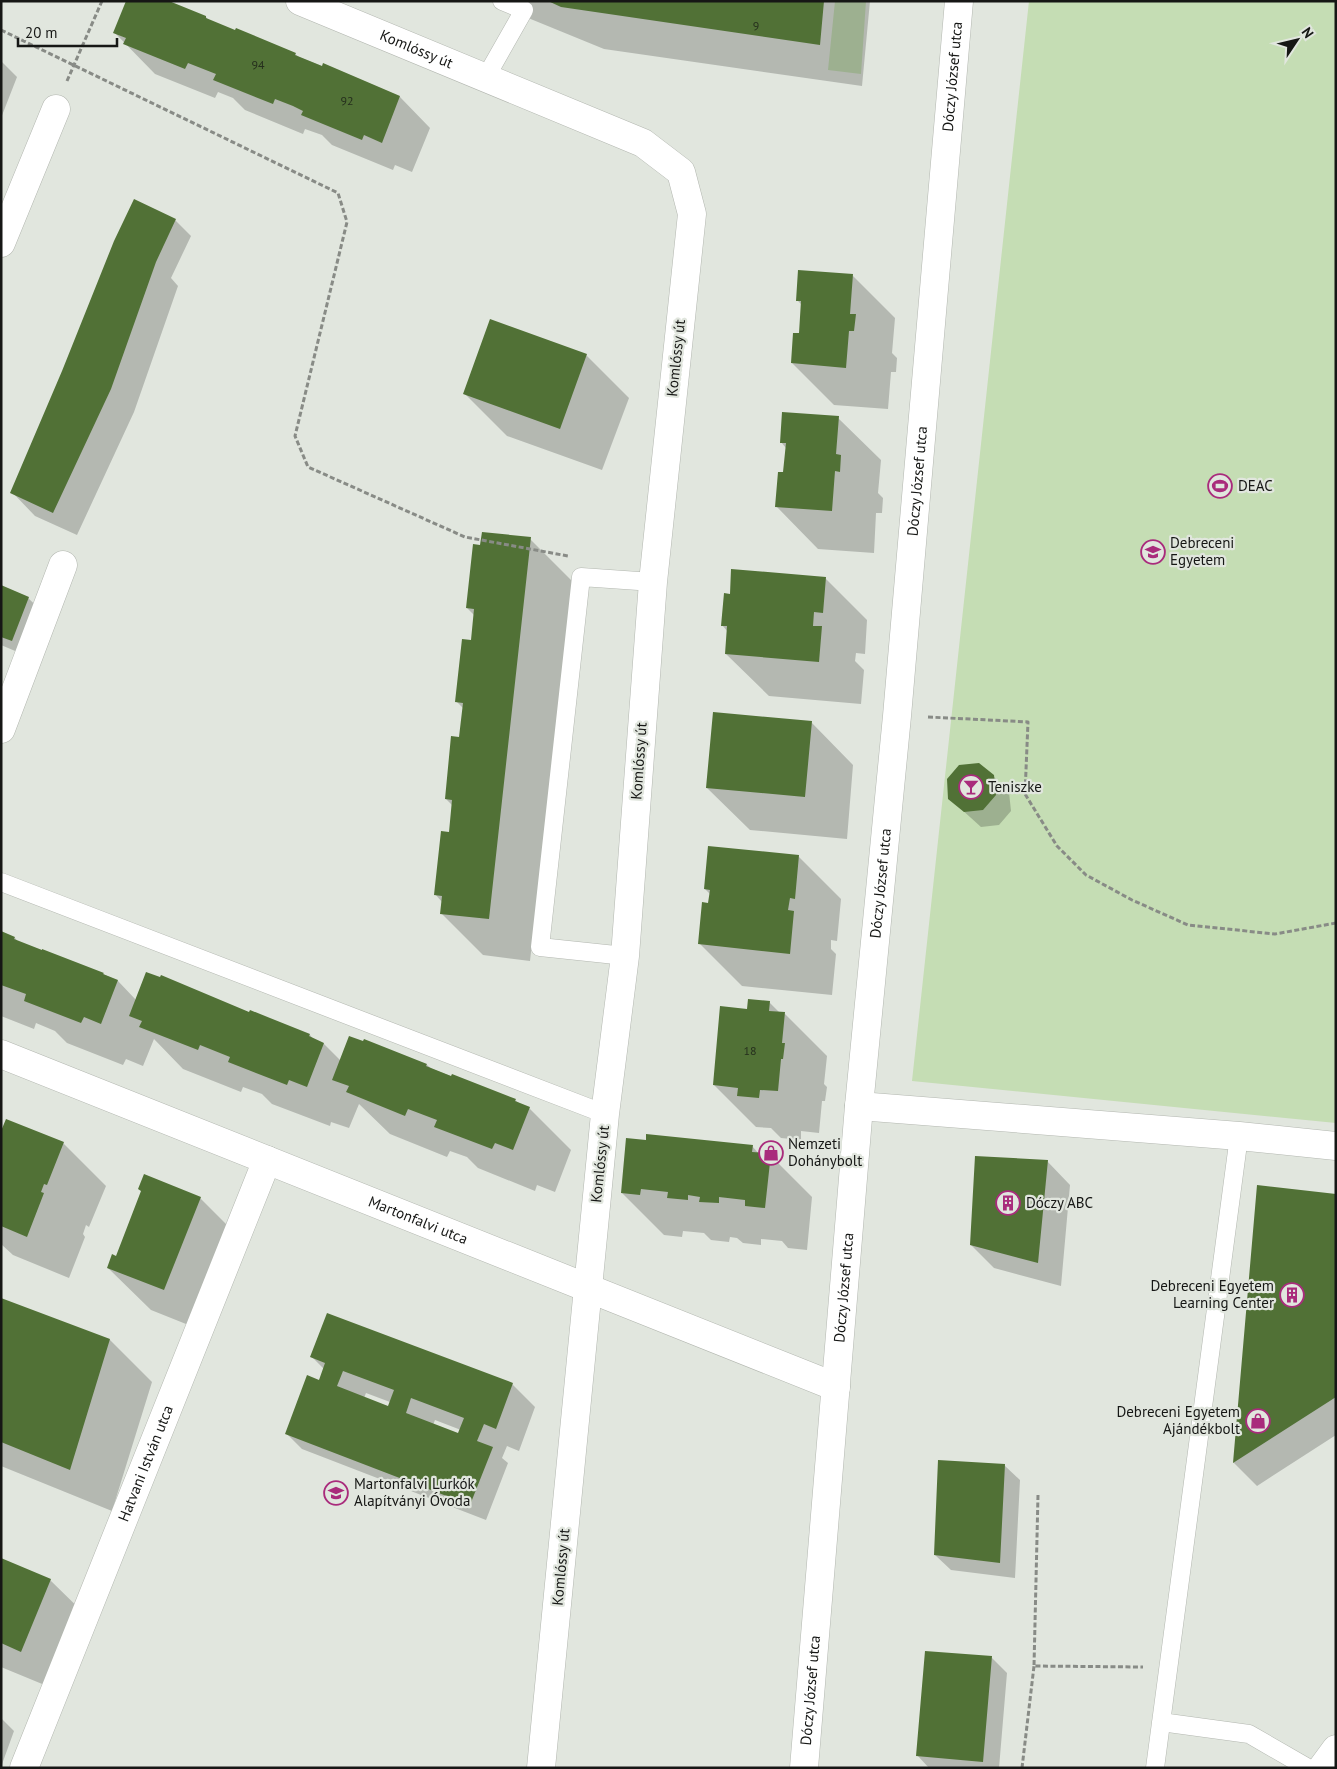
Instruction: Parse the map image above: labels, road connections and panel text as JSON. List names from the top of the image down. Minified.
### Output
{"streets":{"street":["Komlóssy út","Dóczy József utca","Martonfalvi utca","Hatvani István utca"]},"crossings":[["Komlóssy út","Martonfalvi utca"],["Dóczy József utca","Martonfalvi utca"],["Martonfalvi utca","Hatvani István utca"]],"places":{"sports":["DEAC"],"school or university":["Debreceni Egyetem","Martonfalvi Lurkók Alapítványi Óvoda"],"bar":["Teniszke"],"shop":["Nemzeti Dohánybolt","Debreceni Egyetem Ajándékbolt"],"building":["Dóczy ABC","Debreceni Egyetem Learning Center"]},"house_numbers":["9","94","92","18"],"scale_bar":"20 m","north":"top right"}
